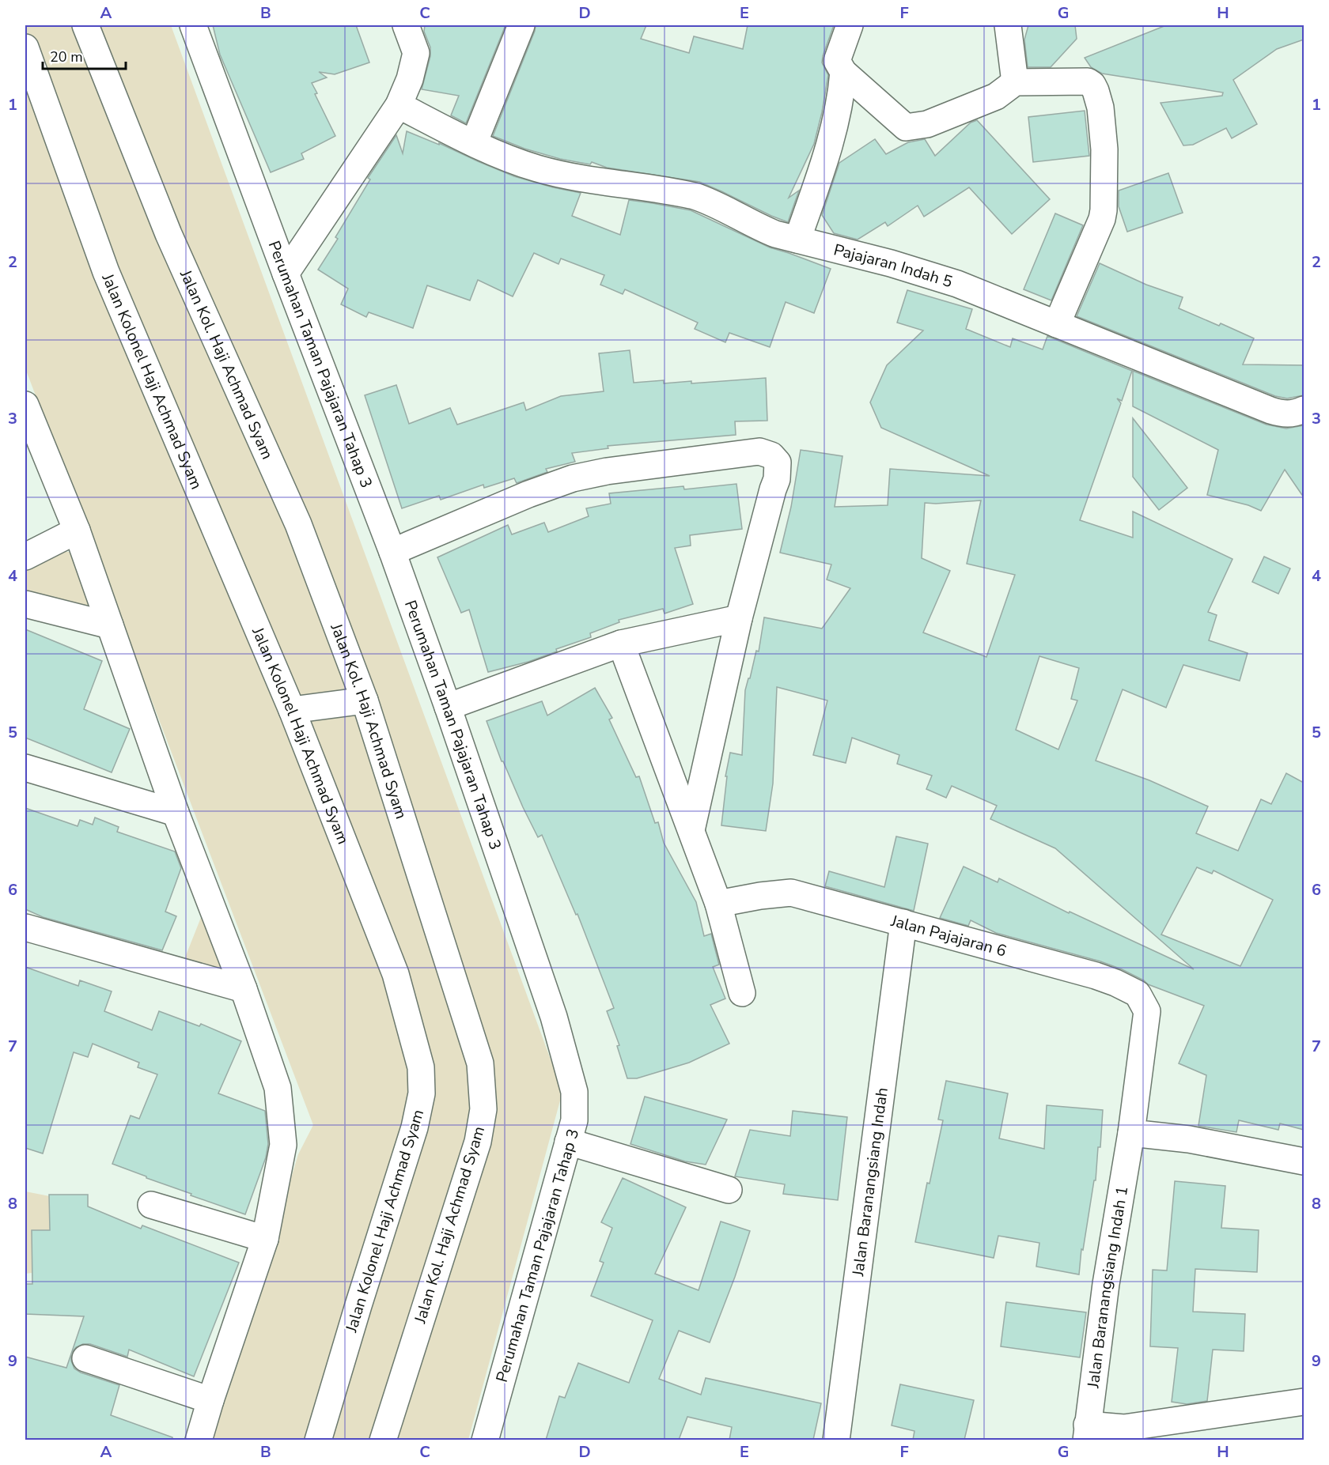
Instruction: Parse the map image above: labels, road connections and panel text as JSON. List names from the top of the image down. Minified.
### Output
{"streets":{"street":["Pajajaran Indah 5","Jalan Kol. Haji Achmad Syam","Perumahan Taman Pajajaran Tahap 3","Jalan Kolonel Haji Achmad Syam","Jalan Pajajaran 6","Jalan Baranangsiang Indah","Jalan Baranangsiang Indah 1"]},"crossings":[["Jalan Pajajaran 6","Jalan Baranangsiang Indah"],["Jalan Pajajaran 6","Jalan Baranangsiang Indah 1"]],"scale_bar":"20 m","grid":{"columns":["A","B","C","D","E","F","G","H"],"rows":["1","2","3","4","5","6","7","8","9"]}}
